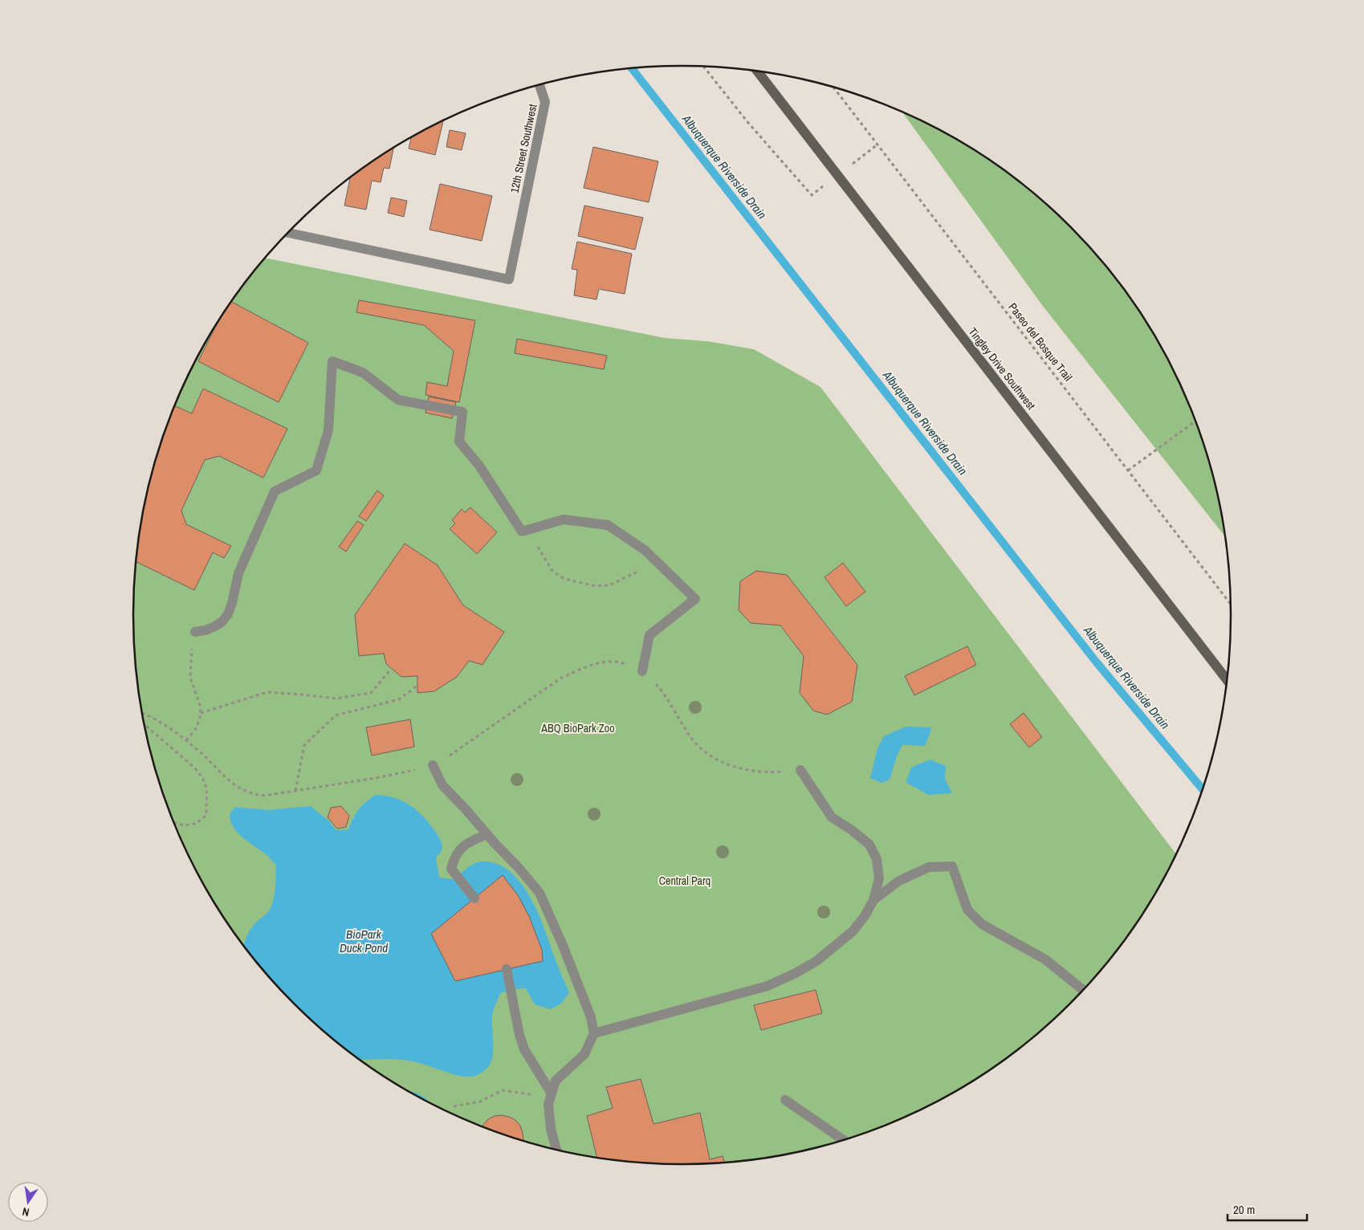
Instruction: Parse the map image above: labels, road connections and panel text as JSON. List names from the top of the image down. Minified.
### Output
{"streets":{"street":["12th Street Southwest","Tingley Drive Southwest"],"path":["Paseo del Bosque Trail"]},"water":["Albuquerque Riverside Drain","BioPark Duck Pond"],"parks":["ABQ BioPark Zoo","Central Parq"],"scale_bar":"20 m","north":"bottom"}
